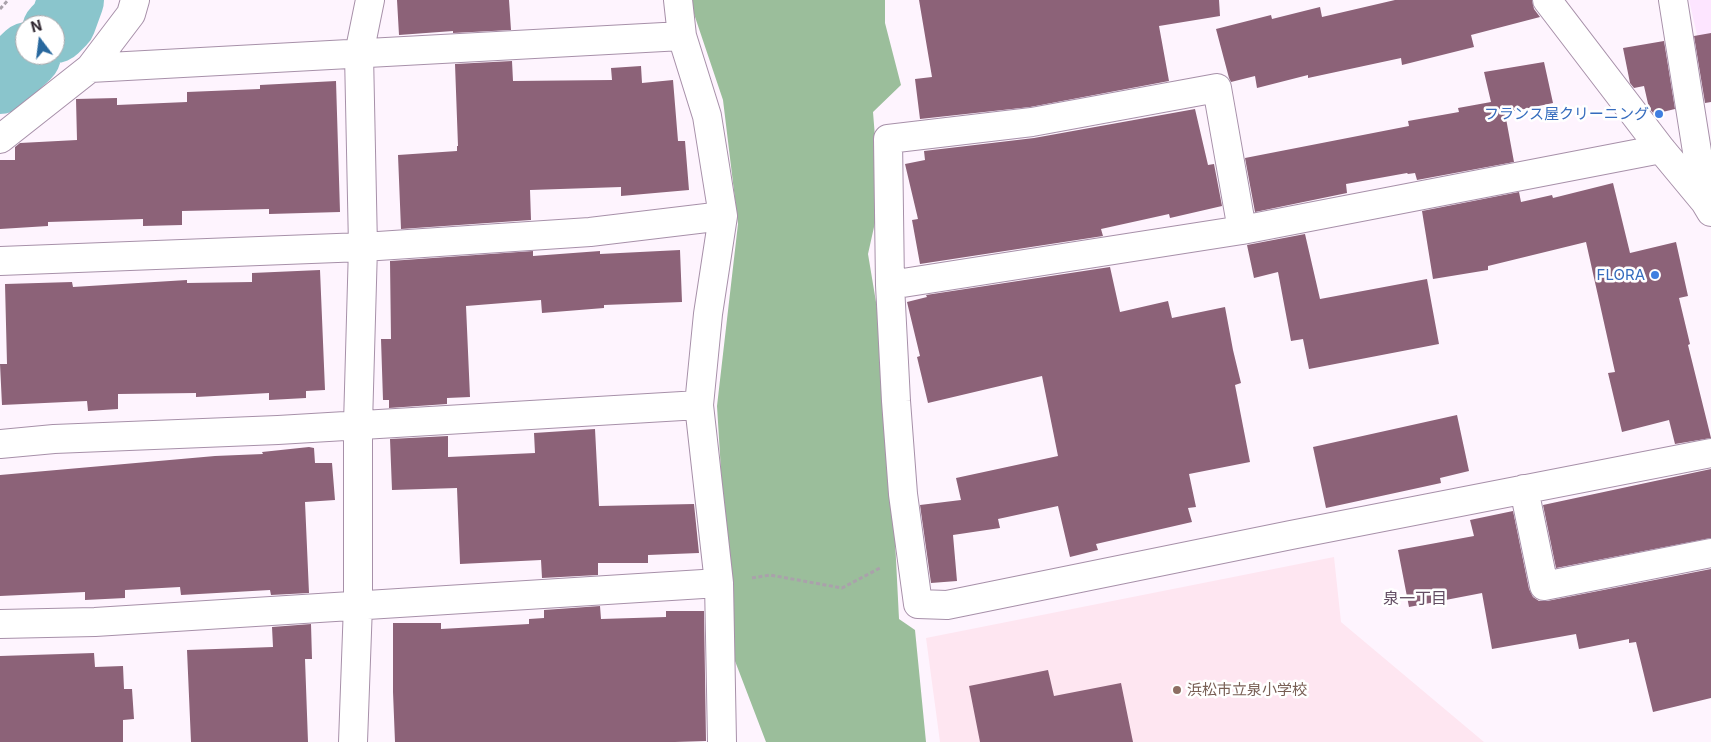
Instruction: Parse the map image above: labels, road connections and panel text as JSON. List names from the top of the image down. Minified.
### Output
{"districts":["泉一丁目"],"places":["フランス屋クリーニング","FLORA","浜松市立泉小学校"],"north":"top"}
